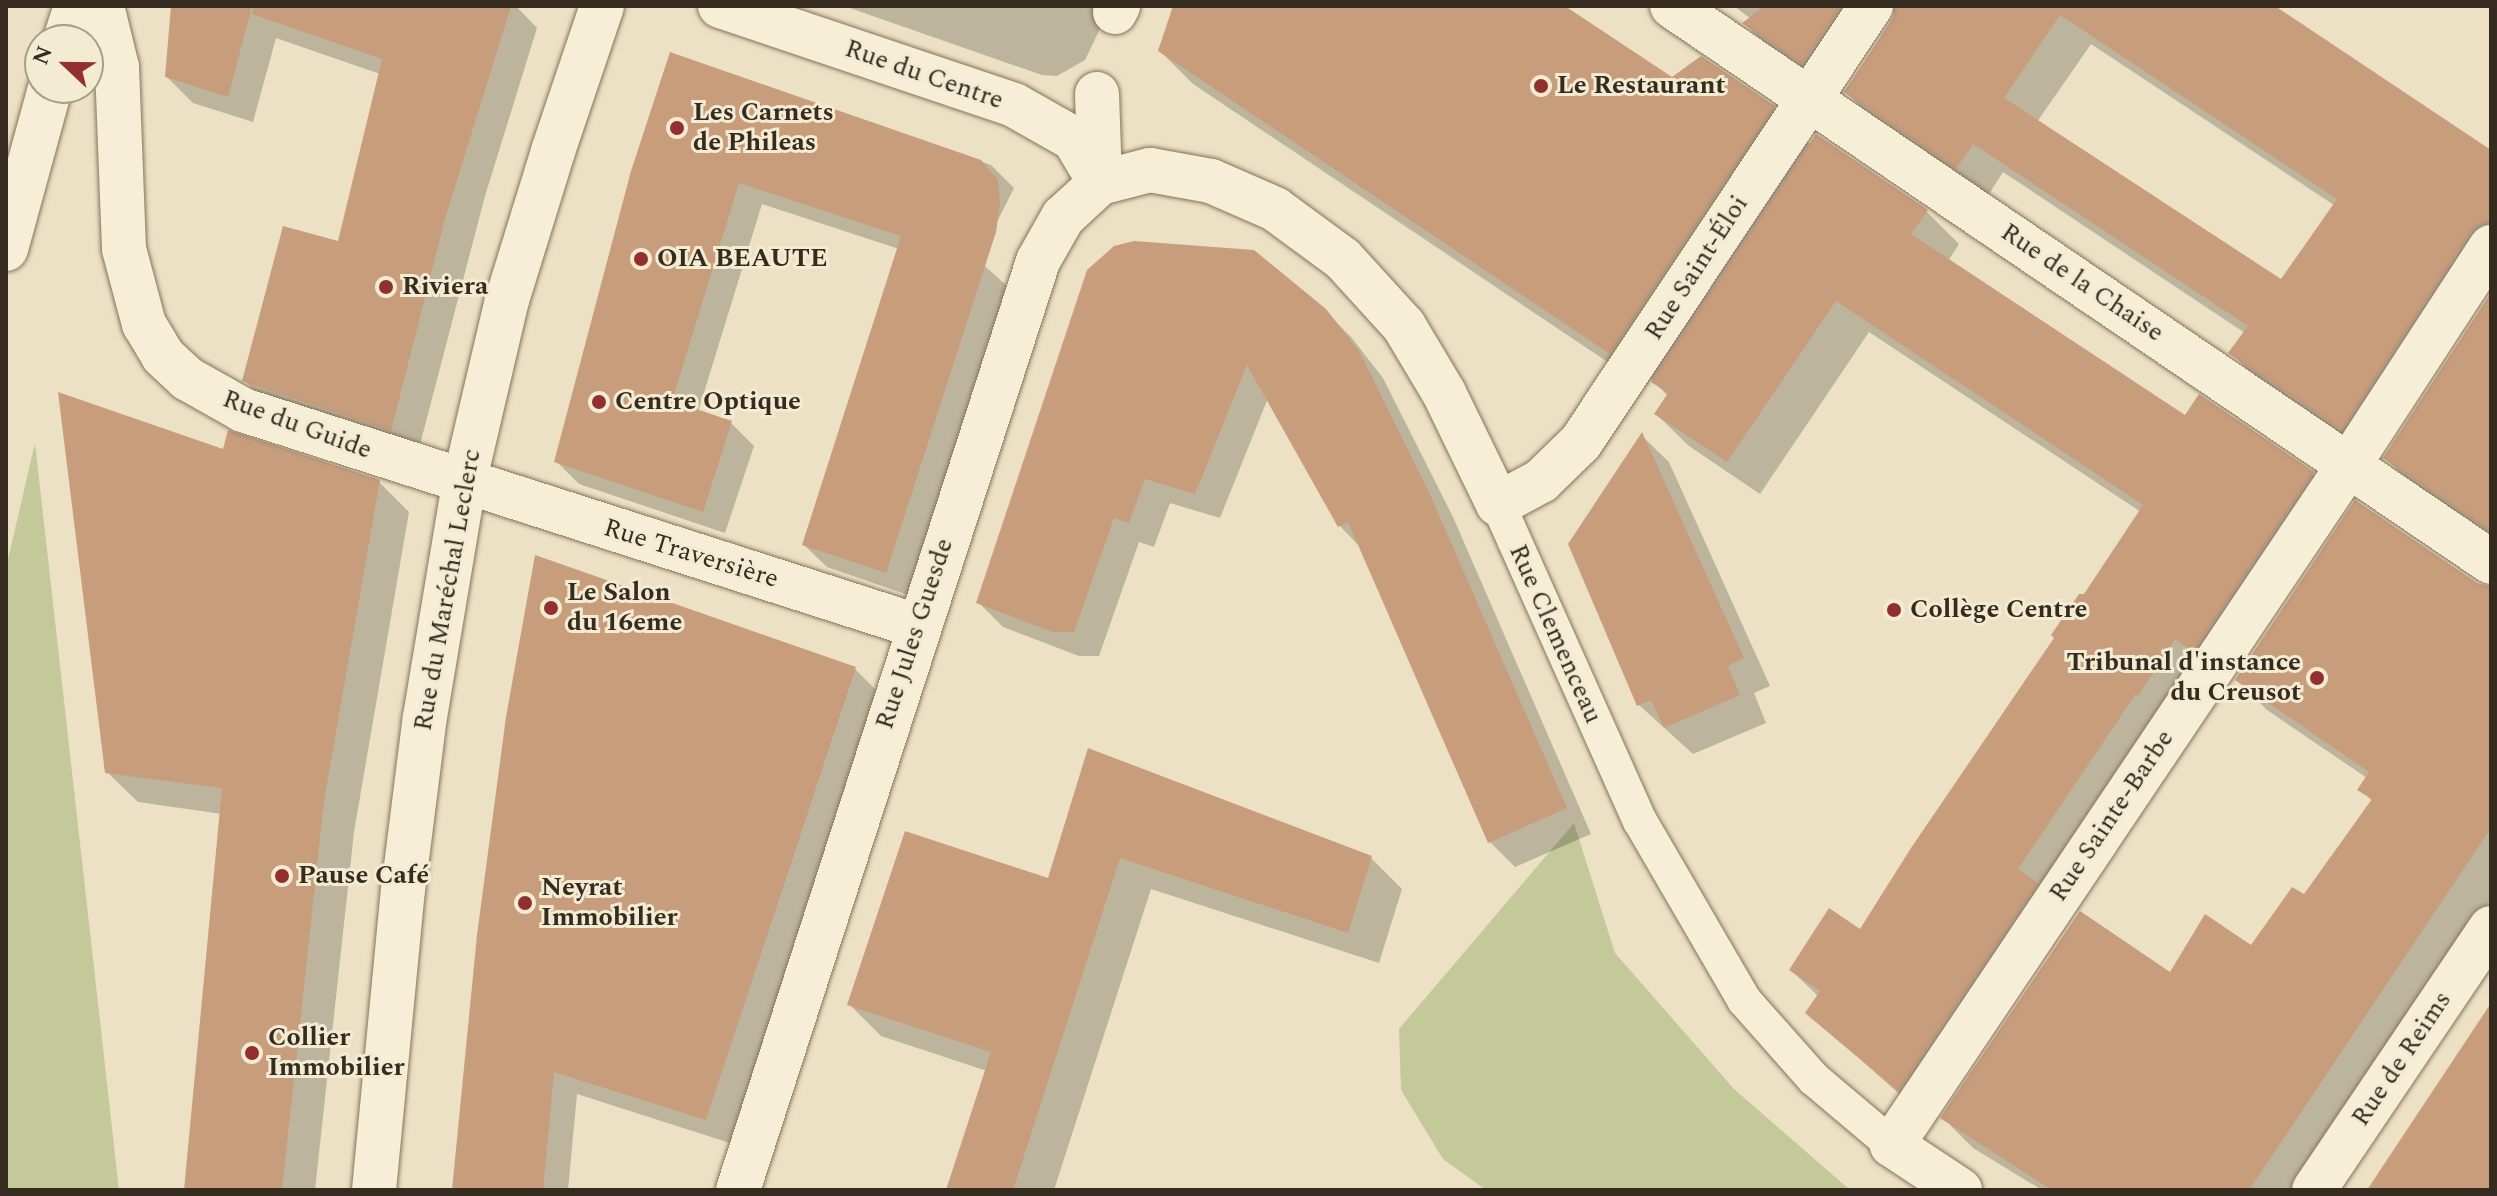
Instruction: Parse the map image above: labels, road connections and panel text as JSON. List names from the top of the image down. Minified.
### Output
{"streets":{"street":["Rue du Centre","Rue Saint-Éloi","Rue de la Chaise","Rue du Guide","Rue Traversière","Rue du Maréchal Leclerc","Rue Jules Guesde","Rue Clemenceau","Rue Sainte-Barbe","Rue de Reims"]},"crossings":[["Rue du Centre","Rue Jules Guesde"],["Rue du Centre","Rue Clemenceau"],["Rue Saint-Éloi","Rue de la Chaise"],["Rue Saint-Éloi","Rue Clemenceau"],["Rue de la Chaise","Rue Sainte-Barbe"],["Rue du Guide","Rue Traversière"],["Rue du Guide","Rue du Maréchal Leclerc"],["Rue Traversière","Rue du Maréchal Leclerc"],["Rue Traversière","Rue Jules Guesde"],["Rue Jules Guesde","Rue Clemenceau"],["Rue Clemenceau","Rue Sainte-Barbe"]],"places":["Le Restaurant","Les Carnets de Phileas","OIA BEAUTE","Riviera","Centre Optique","Le Salon du 16eme","Collège Centre","Tribunal d'instance du Creusot","Pause Café","Neyrat Immobilier","Collier Immobilier"],"north":"left"}
